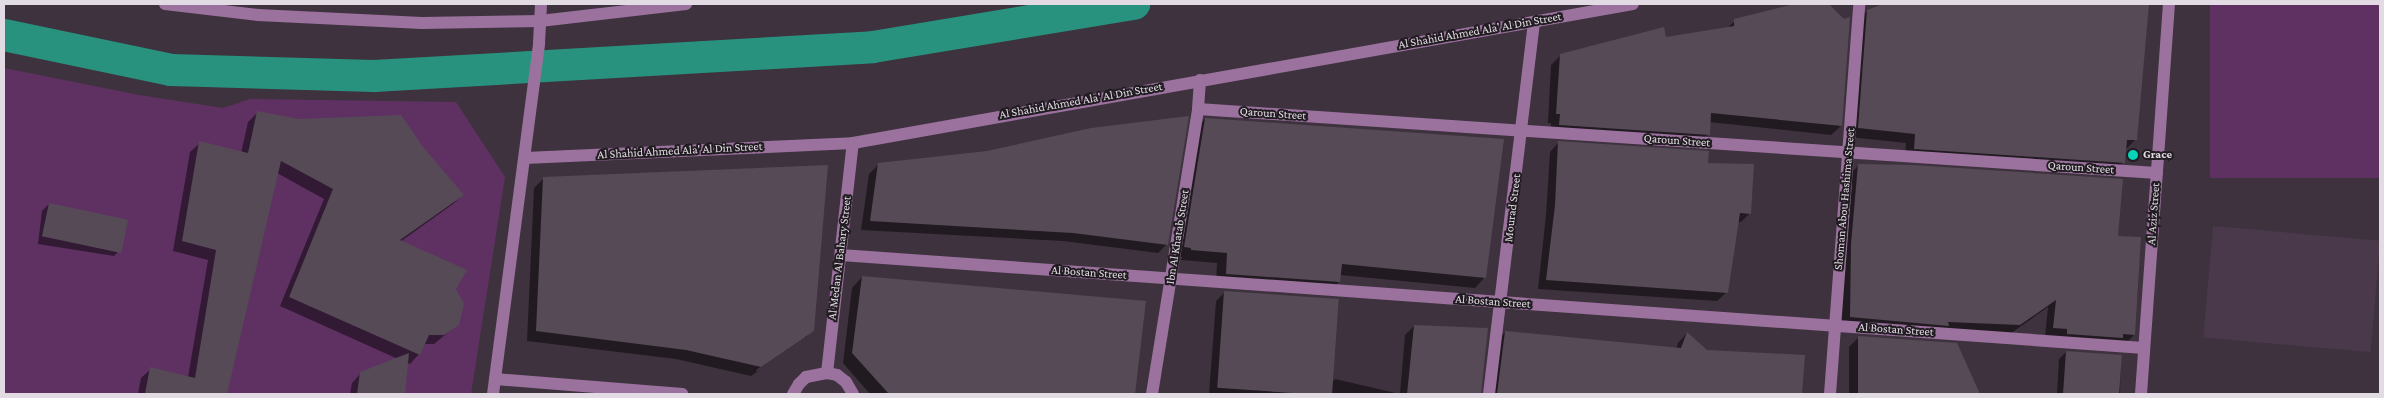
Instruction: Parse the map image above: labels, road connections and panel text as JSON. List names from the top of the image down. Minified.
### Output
{"streets":{"street":["Al Shahid Ahmed Ala' Al Din Street","Qaroun Street","Shoman Abou Hashima Street","Mourad Street","Al Aziz Street","Ibn Al Khatab Street","Al Medan Al Bahary Street","Al Bostan Street"]},"crossings":[["Al Shahid Ahmed Ala' Al Din Street","Mourad Street"],["Al Shahid Ahmed Ala' Al Din Street","Ibn Al Khatab Street"],["Al Shahid Ahmed Ala' Al Din Street","Al Medan Al Bahary Street"],["Qaroun Street","Shoman Abou Hashima Street"],["Qaroun Street","Mourad Street"],["Qaroun Street","Al Aziz Street"],["Qaroun Street","Ibn Al Khatab Street"],["Shoman Abou Hashima Street","Al Bostan Street"],["Mourad Street","Al Bostan Street"],["Al Aziz Street","Al Bostan Street"],["Ibn Al Khatab Street","Al Bostan Street"],["Al Medan Al Bahary Street","Al Bostan Street"]],"places":["Grace"]}
